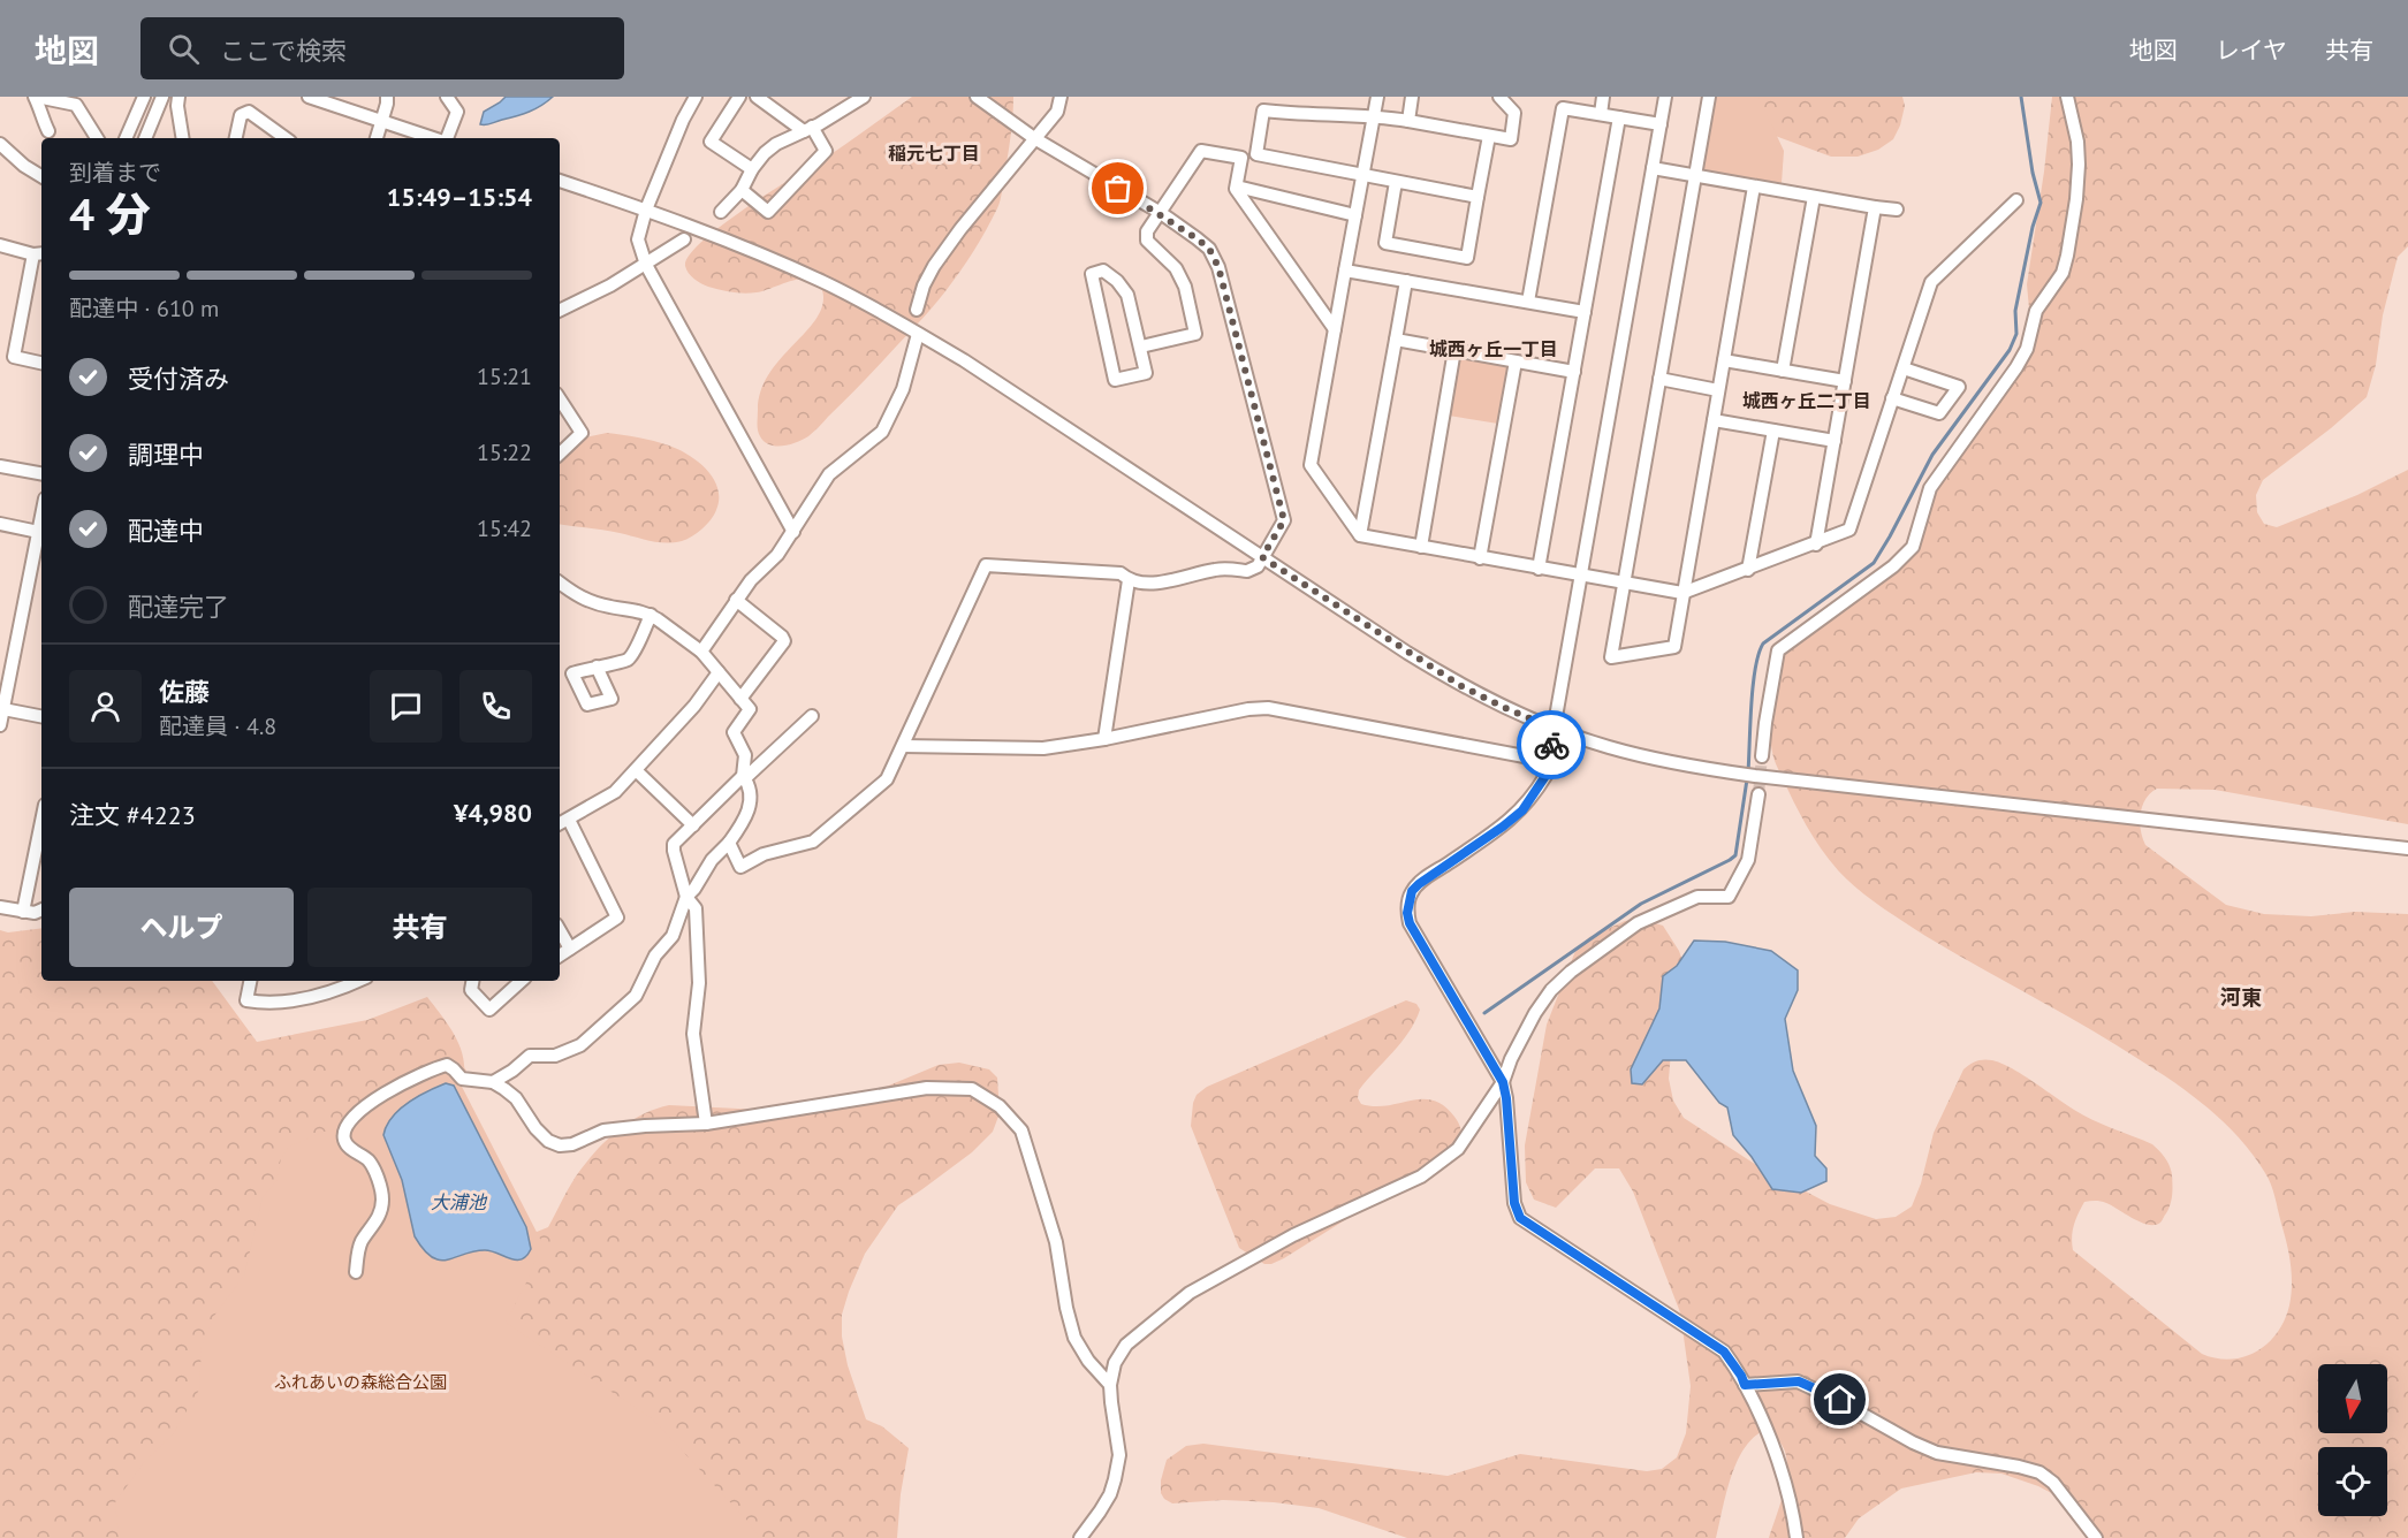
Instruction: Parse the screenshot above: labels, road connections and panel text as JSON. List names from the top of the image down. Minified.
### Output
{"districts":["稲元七丁目","城西ヶ丘一丁目","城西ヶ丘二丁目","河東"],"water":["大浦池"],"parks":["ふれあいの森総合公園"],"north":"bottom","page":{"header":"地図","search":"ここで検索","nav":["地図","レイヤ","共有"],"heading":["4 分","到着まで","15:49–15:54"],"panel":["佐藤","配達員 · 4.8","注文 #4223","¥4,980"],"bar":"配達中 · 610 m","list":[["受付済み","15:21"],["調理中","15:22"],["配達中","15:42"],"配達完了"],"buttons":["ヘルプ","共有"]}}
